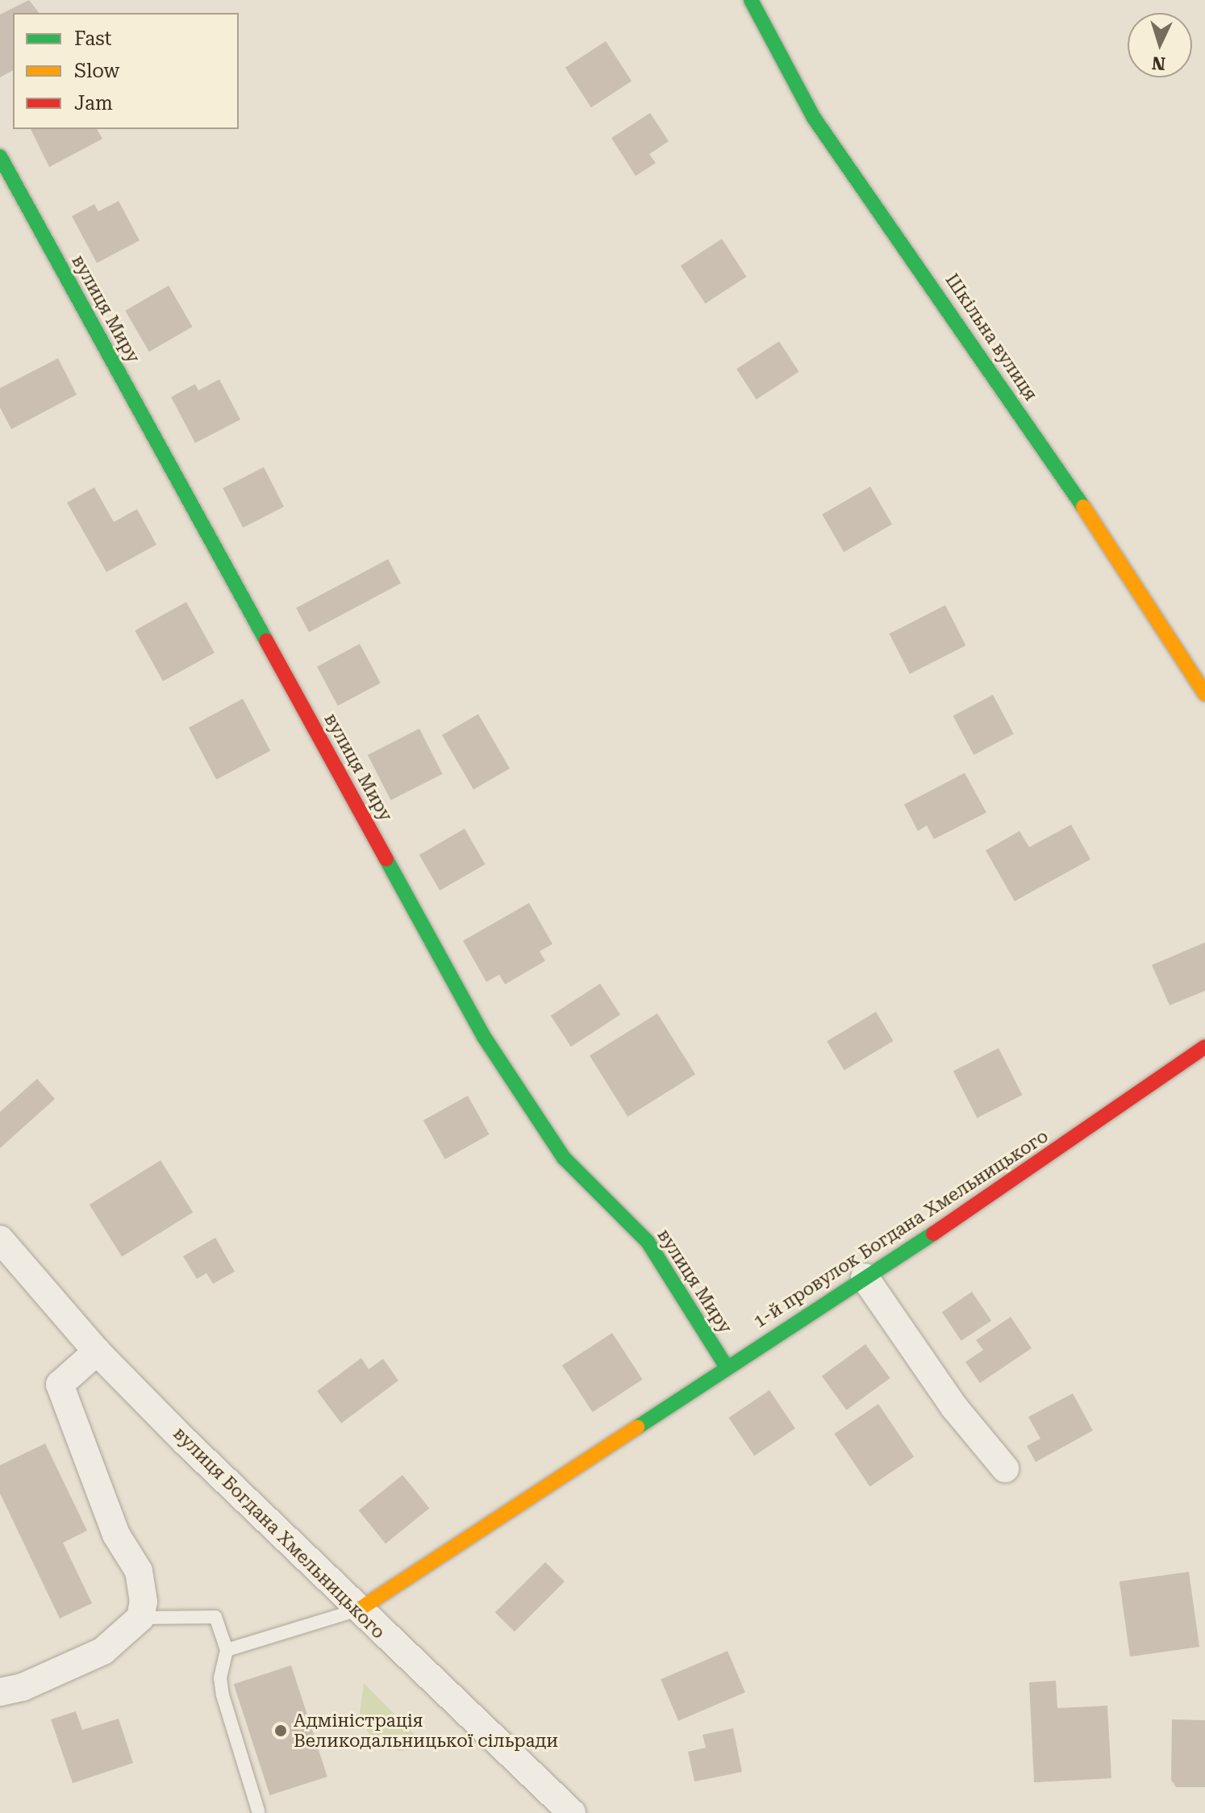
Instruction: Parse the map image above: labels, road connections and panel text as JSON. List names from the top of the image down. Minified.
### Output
{"streets":{"street":["вулиця Миру","Шкільна вулиця","1-й провулок Богдана Хмельницького","вулиця Богдана Хмельницького"]},"crossings":[["вулиця Миру","1-й провулок Богдана Хмельницького"],["1-й провулок Богдана Хмельницького","вулиця Богдана Хмельницького"]],"places":["Адміністрація Великодальницької сільради"],"legend":["Fast","Slow","Jam"],"north":"bottom"}
